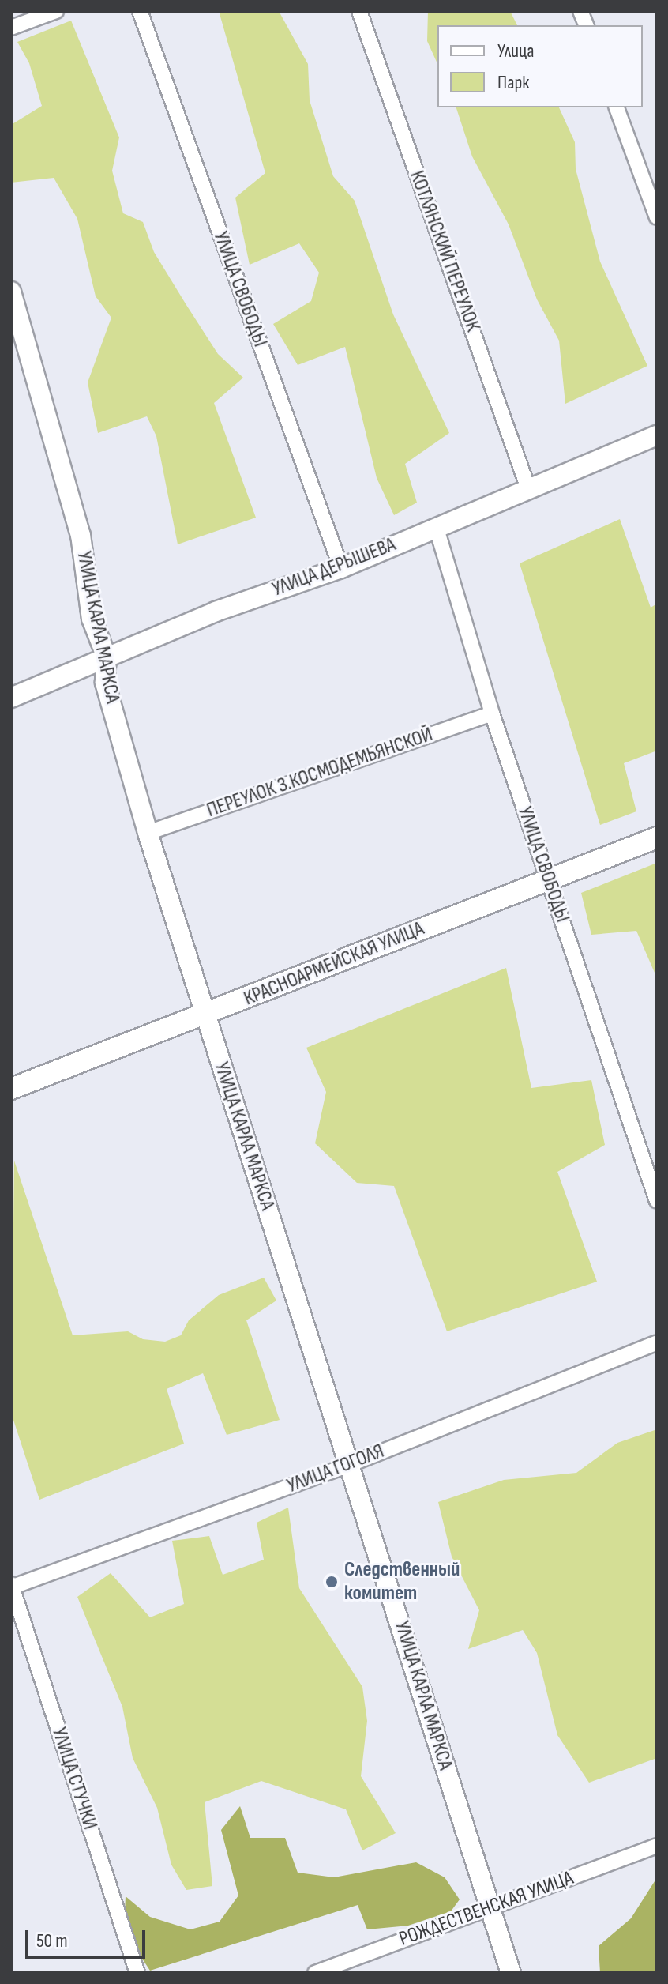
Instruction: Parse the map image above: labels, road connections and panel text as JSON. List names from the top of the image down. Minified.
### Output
{"streets":{"main road":["КРАСНОАРМЕЙСКАЯ УЛИЦА"],"street":["КОТЛЯНСКИЙ ПЕРЕУЛОК","УЛИЦА СВОБОДЫ","УЛИЦА ДЕРЫШЕВА","УЛИЦА КАРЛА МАРКСА","ПЕРЕУЛОК З.КОСМОДЕМЬЯНСКОЙ","УЛИЦА ГОГОЛЯ","УЛИЦА СТУЧКИ","РОЖДЕСТВЕНСКАЯ УЛИЦА"]},"crossings":[["КОТЛЯНСКИЙ ПЕРЕУЛОК","УЛИЦА ДЕРЫШЕВА"],["УЛИЦА СВОБОДЫ","УЛИЦА ДЕРЫШЕВА"],["УЛИЦА СВОБОДЫ","ПЕРЕУЛОК З.КОСМОДЕМЬЯНСКОЙ"],["УЛИЦА СВОБОДЫ","КРАСНОАРМЕЙСКАЯ УЛИЦА"],["УЛИЦА ДЕРЫШЕВА","УЛИЦА КАРЛА МАРКСА"],["УЛИЦА КАРЛА МАРКСА","ПЕРЕУЛОК З.КОСМОДЕМЬЯНСКОЙ"],["УЛИЦА КАРЛА МАРКСА","КРАСНОАРМЕЙСКАЯ УЛИЦА"],["УЛИЦА КАРЛА МАРКСА","УЛИЦА ГОГОЛЯ"],["УЛИЦА КАРЛА МАРКСА","РОЖДЕСТВЕНСКАЯ УЛИЦА"],["УЛИЦА ГОГОЛЯ","УЛИЦА СТУЧКИ"]],"places":["Следственный комитет"],"legend":["Улица","Парк"],"scale_bar":"50 m"}
